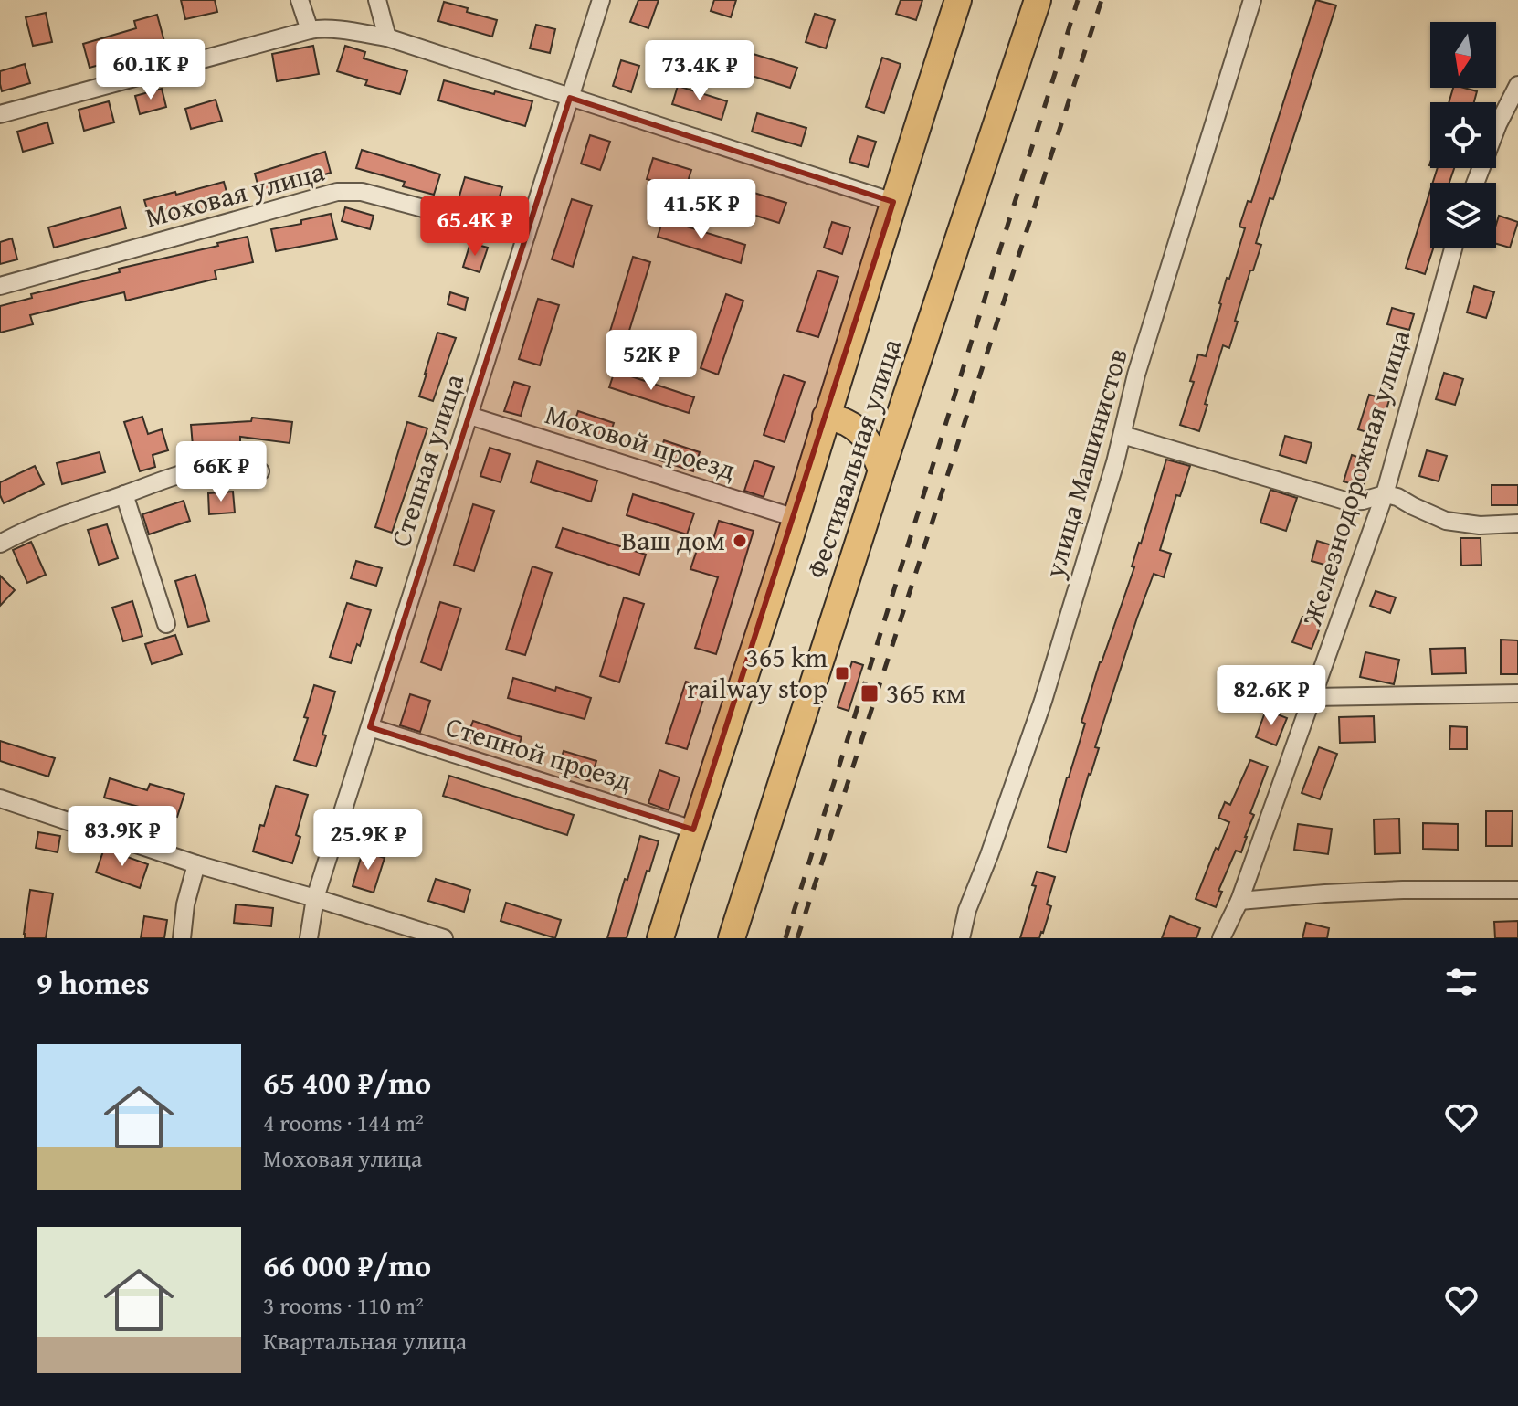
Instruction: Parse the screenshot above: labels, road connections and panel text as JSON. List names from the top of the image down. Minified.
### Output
{"streets":{"main road":["Фестивальная улица"],"street":["Моховая улица","Моховой проезд","Степная улица","улица Машинистов","Железнодорожная улица","Степной проезд"]},"crossings":[["Моховая улица","Степная улица"],["Моховой проезд","Фестивальная улица"],["Моховой проезд","Степная улица"],["Фестивальная улица","Степной проезд"],["Степная улица","Степной проезд"]],"places":{"other":["Ваш дом"],"transit":["365 km railway stop","365 км"]},"north":"bottom","page":{"price":["60.1K ₽","73.4K ₽","41.5K ₽","65.4K ₽","52K ₽","66K ₽","82.6K ₽","83.9K ₽","25.9K ₽"],"heading":"9 homes","list":[{"name":"65 400 ₽/mo","note":"4 rooms · 144 m² · Моховая улица"},{"name":"66 000 ₽/mo","note":"3 rooms · 110 m² · Квартальная улица"}]}}
